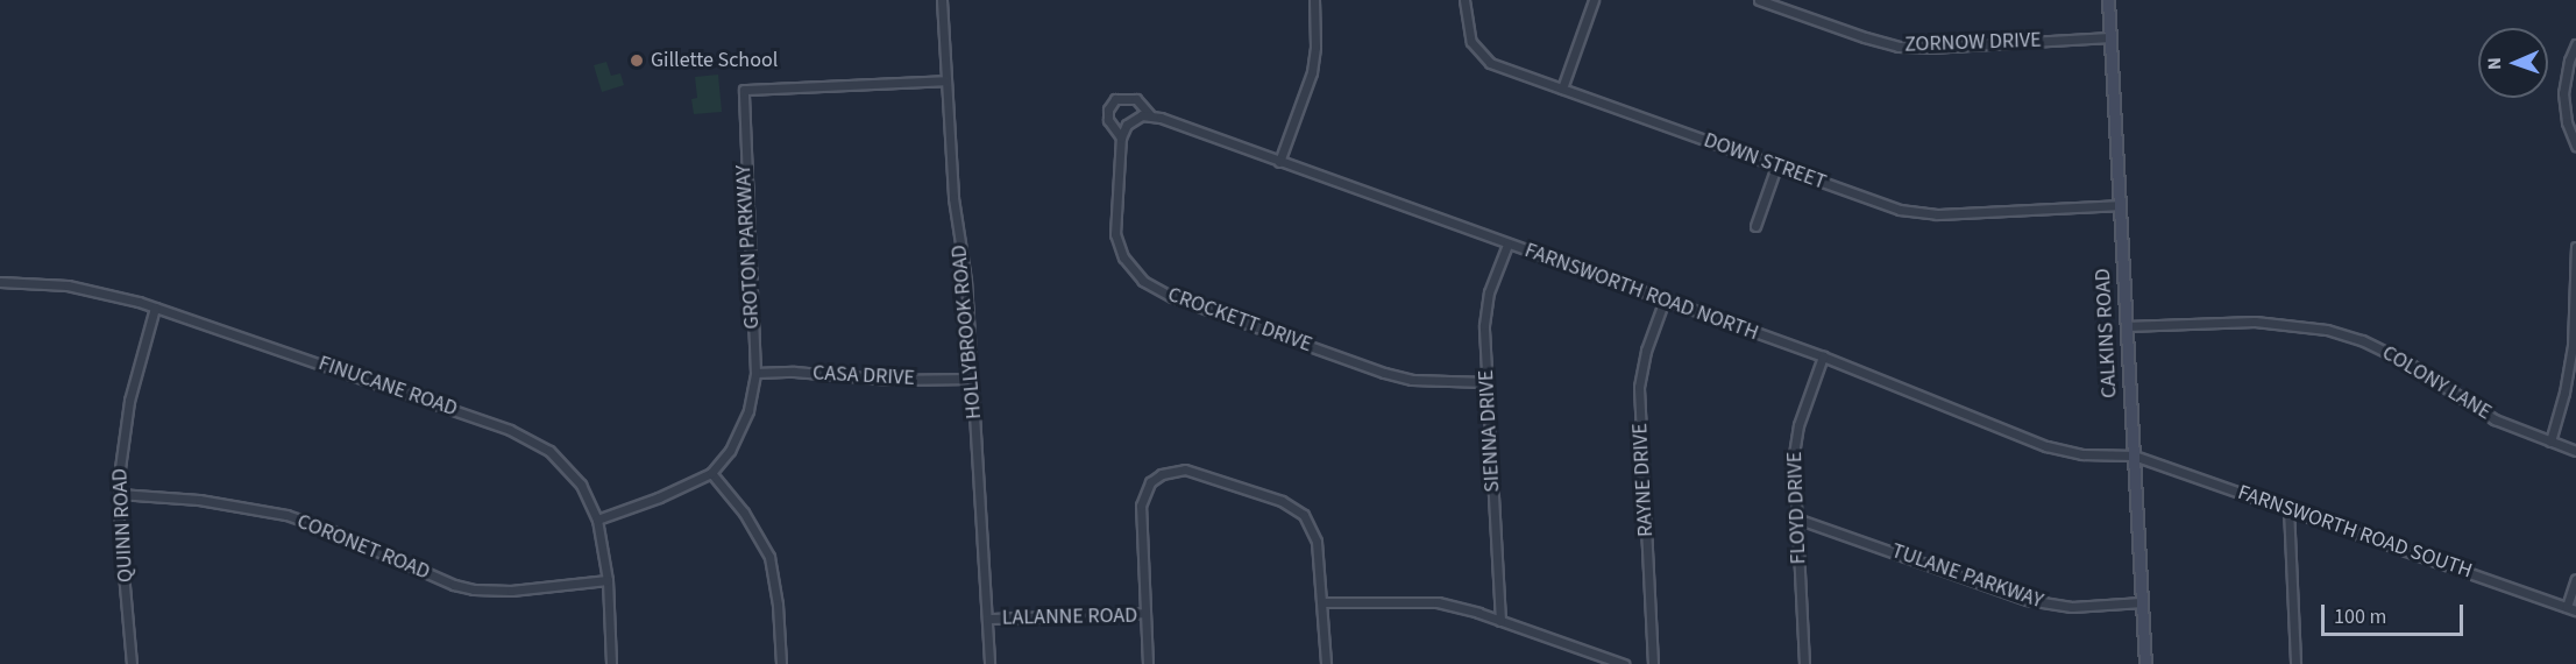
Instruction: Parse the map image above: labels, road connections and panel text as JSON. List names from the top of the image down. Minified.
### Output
{"streets":{"main road":["CALKINS ROAD"],"street":["ZORNOW DRIVE","DOWN STREET","GROTON PARKWAY","FARNSWORTH ROAD NORTH","CROCKETT DRIVE","HOLLYBROOK ROAD","CASA DRIVE","COLONY LANE","FINUCANE ROAD","SIENNA DRIVE","RAYNE DRIVE","FLOYD DRIVE","QUINN ROAD","FARNSWORTH ROAD SOUTH","CORONET ROAD","TULANE PARKWAY","LALANNE ROAD"]},"crossings":[["ZORNOW DRIVE","CALKINS ROAD"],["DOWN STREET","CALKINS ROAD"],["GROTON PARKWAY","HOLLYBROOK ROAD"],["GROTON PARKWAY","CASA DRIVE"],["GROTON PARKWAY","FINUCANE ROAD"],["FARNSWORTH ROAD NORTH","CROCKETT DRIVE"],["FARNSWORTH ROAD NORTH","CALKINS ROAD"],["FARNSWORTH ROAD NORTH","SIENNA DRIVE"],["FARNSWORTH ROAD NORTH","RAYNE DRIVE"],["FARNSWORTH ROAD NORTH","FLOYD DRIVE"],["FARNSWORTH ROAD NORTH","FARNSWORTH ROAD SOUTH"],["CROCKETT DRIVE","SIENNA DRIVE"],["HOLLYBROOK ROAD","CASA DRIVE"],["HOLLYBROOK ROAD","LALANNE ROAD"],["CALKINS ROAD","COLONY LANE"],["CALKINS ROAD","FARNSWORTH ROAD SOUTH"],["CALKINS ROAD","TULANE PARKWAY"],["FINUCANE ROAD","QUINN ROAD"],["FINUCANE ROAD","CORONET ROAD"],["FLOYD DRIVE","TULANE PARKWAY"],["QUINN ROAD","CORONET ROAD"]],"places":["Gillette School"],"scale_bar":"100 m","north":"left"}
